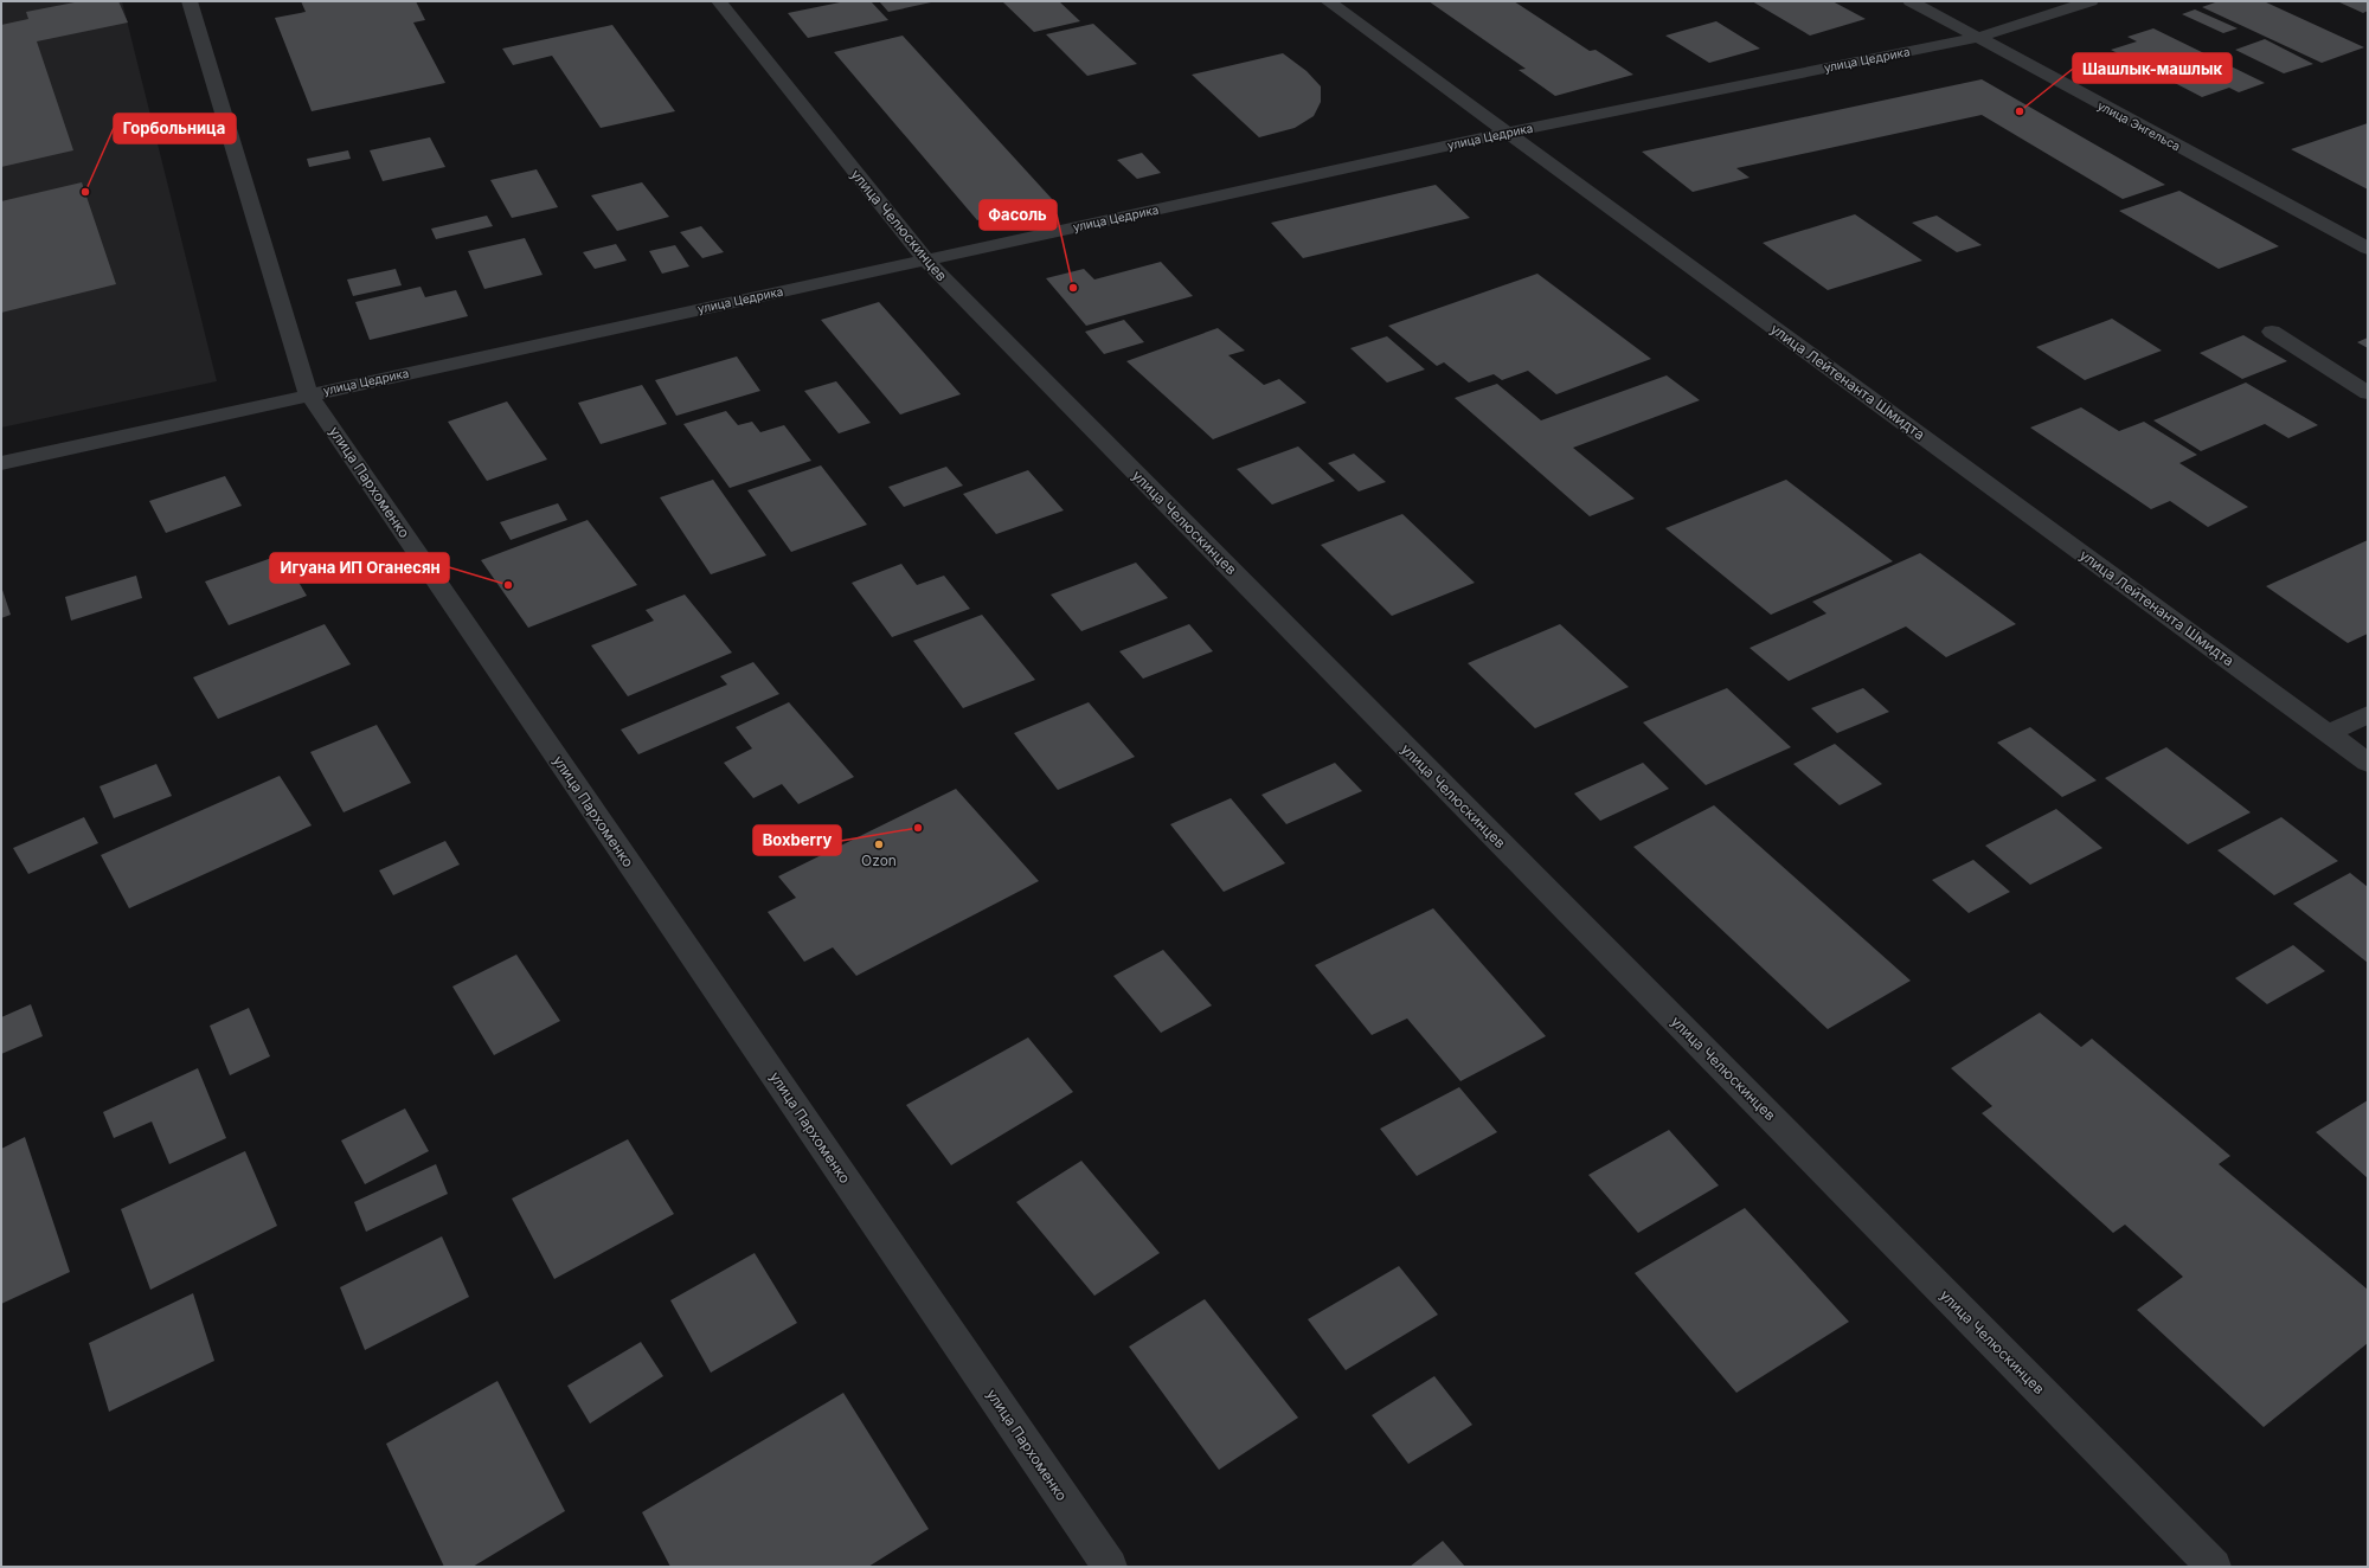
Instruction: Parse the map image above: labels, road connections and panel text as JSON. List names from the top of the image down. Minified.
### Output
{"streets":{"street":["улица Цедрика","улица Энгельса","улица Челюскинцев","улица Лейтенанта Шмидта","улица Пархоменко"]},"crossings":[["улица Цедрика","улица Энгельса"],["улица Цедрика","улица Челюскинцев"],["улица Цедрика","улица Лейтенанта Шмидта"],["улица Цедрика","улица Пархоменко"]],"places":["Шашлык-машлык","Горбольница","Фасоль","Игуана ИП Оганесян","Boxberry","Ozon"]}
